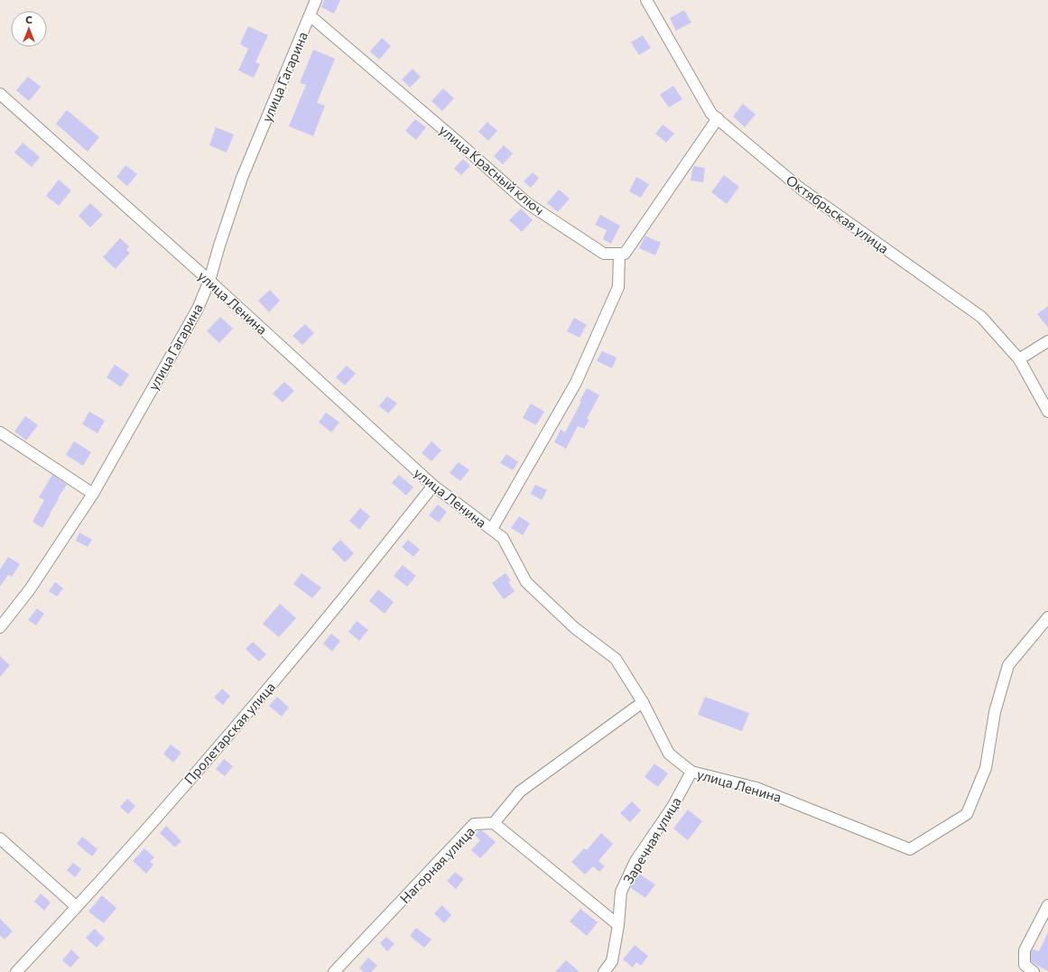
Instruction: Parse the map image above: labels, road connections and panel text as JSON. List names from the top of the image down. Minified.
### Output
{"streets":{"street":["улица Гагарина","улица Красный ключ","Октябрьская улица","улица Ленина","Пролетарская улица","Заречная улица","Нагорная улица"]},"crossings":[["улица Гагарина","улица Красный ключ"],["улица Гагарина","улица Ленина"],["улица Ленина","Пролетарская улица"],["улица Ленина","Заречная улица"],["Заречная улица","Нагорная улица"]],"north":"top"}
